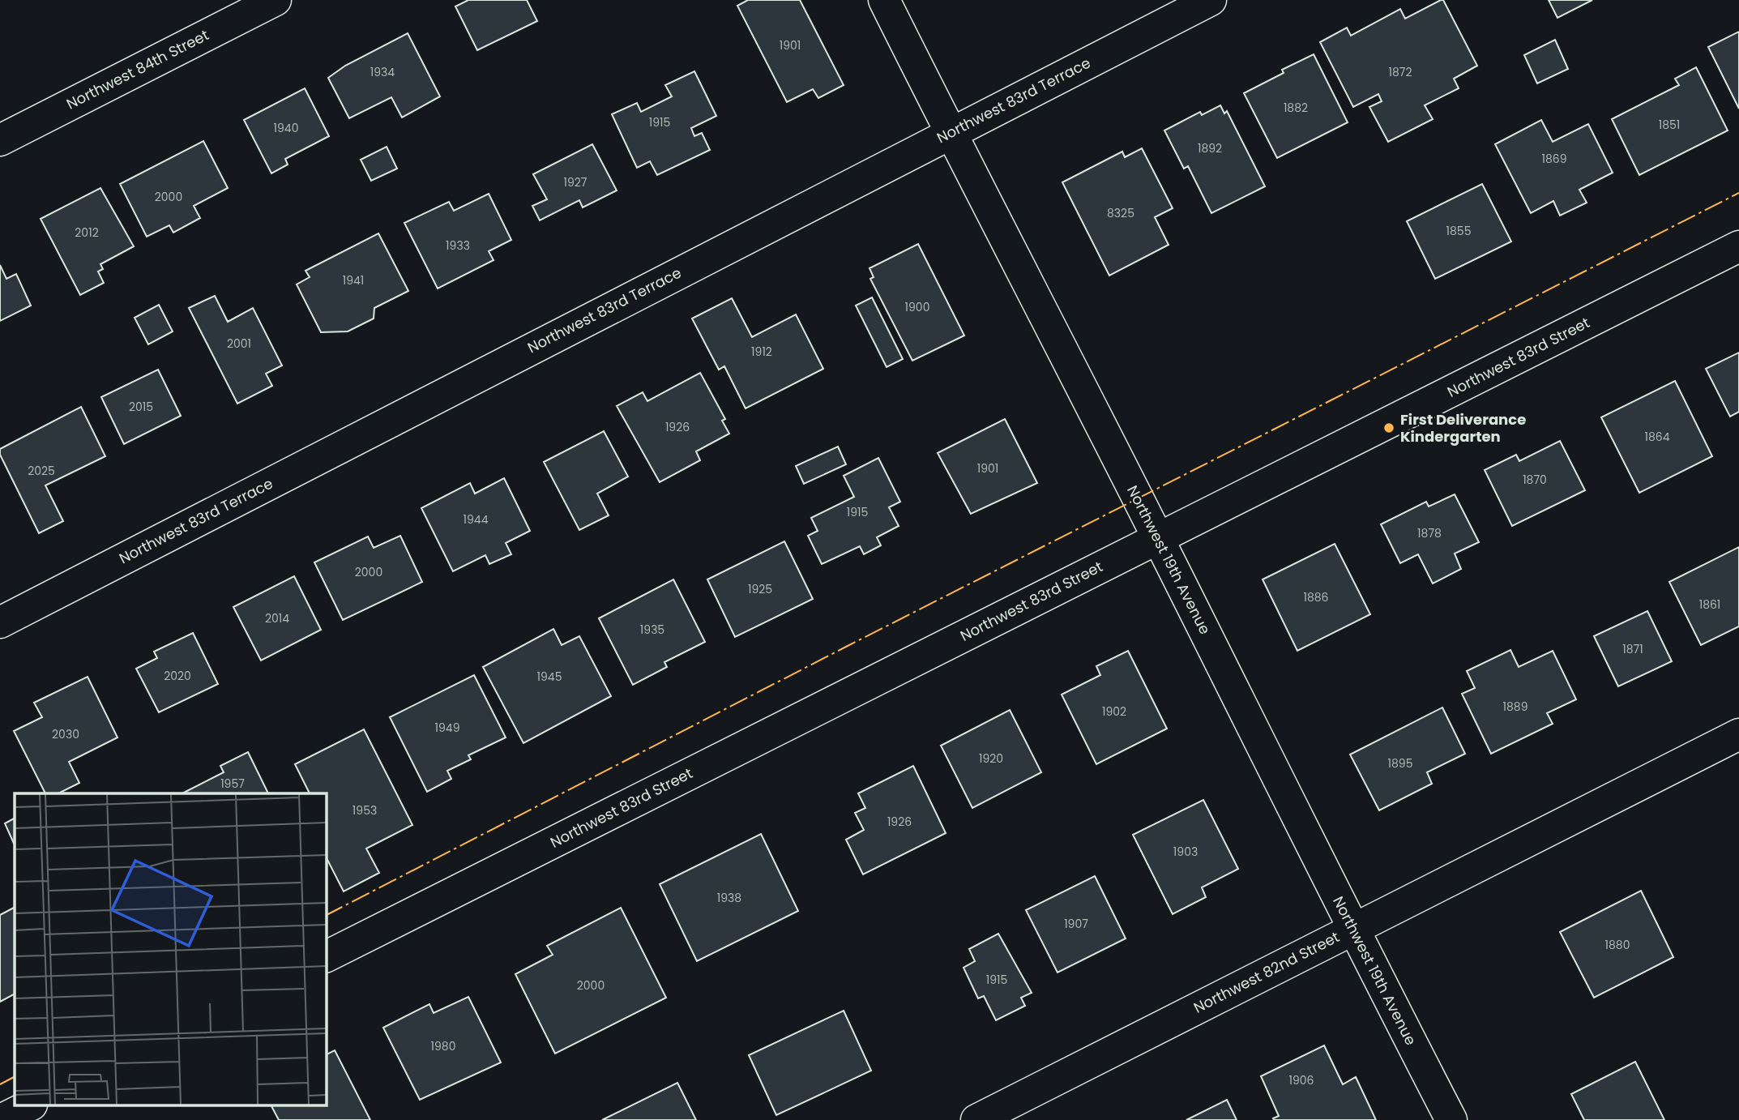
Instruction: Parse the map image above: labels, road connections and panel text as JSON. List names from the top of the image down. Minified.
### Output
{"streets":{"street":["Northwest 84th Street","Northwest 83rd Terrace","Northwest 83rd Street","Northwest 19th Avenue","Northwest 82nd Street"]},"crossings":[["Northwest 83rd Terrace","Northwest 19th Avenue"],["Northwest 83rd Street","Northwest 19th Avenue"],["Northwest 19th Avenue","Northwest 82nd Street"]],"places":["First Deliverance Kindergarten"],"house_numbers":["1901","1934","1872","1882","1915","1851","1940","1892","1869","1927","2000","8325","1855","2012","1933","1941","1900","2001","1912","2015","1926","1864","1901","2025","1870","1915","1944","1878","2000","1925","1886","1861","2014","1935","1871","2020","1945","1889","1902","1949","2030","1920","1895","1957","1953","1926","1903","1938","1907","1880","1915","2000","1980","1906"]}
